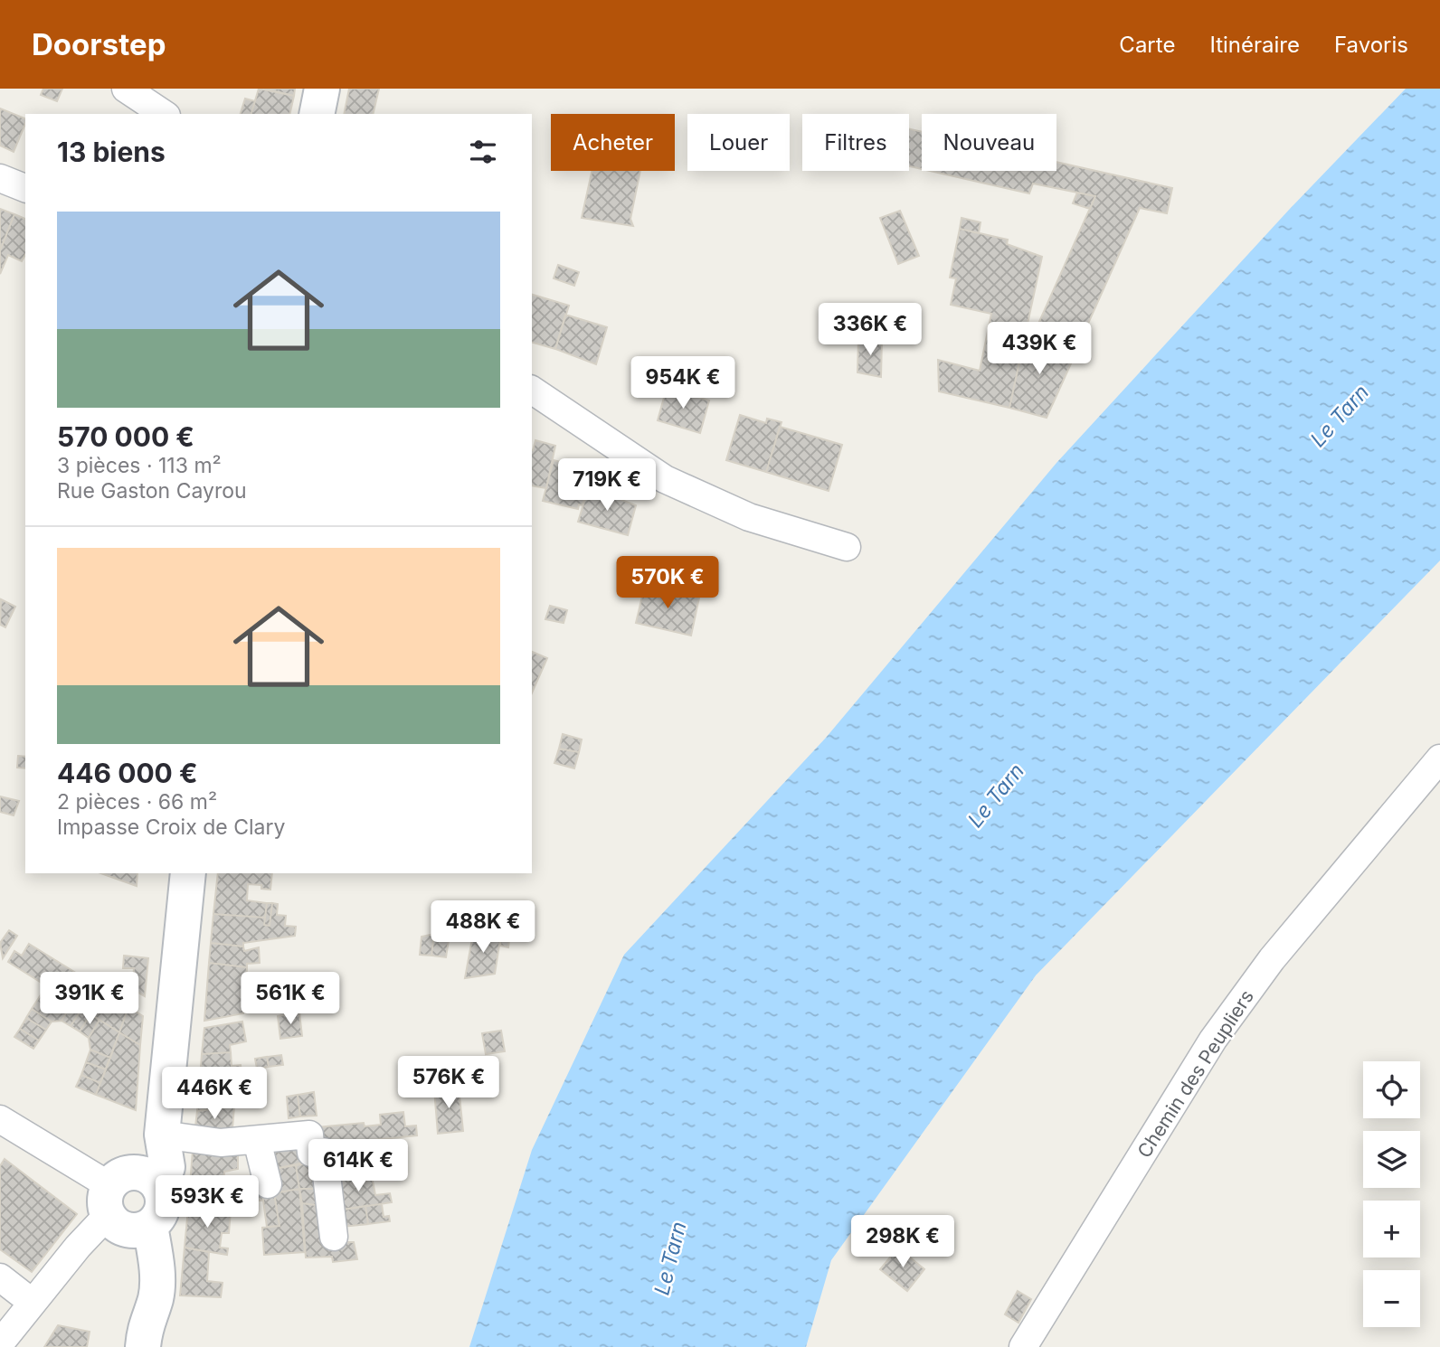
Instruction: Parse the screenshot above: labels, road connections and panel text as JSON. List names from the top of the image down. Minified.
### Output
{"streets":{"street":["Chemin des Peupliers"]},"water":["Le Tarn"],"page":{"header":"Doorstep","nav":["Carte","Itinéraire","Favoris"],"chip":["Acheter","Louer","Filtres","Nouveau"],"heading":"13 biens","list":[{"name":"570 000 €","note":"3 pièces · 113 m² · Rue Gaston Cayrou"},{"name":"446 000 €","note":"2 pièces · 66 m² · Impasse Croix de Clary"}],"price":["336K €","439K €","954K €","719K €","570K €","488K €","391K €","561K €","576K €","446K €","614K €","593K €","298K €"],"map_buttons":["+","−"]}}
